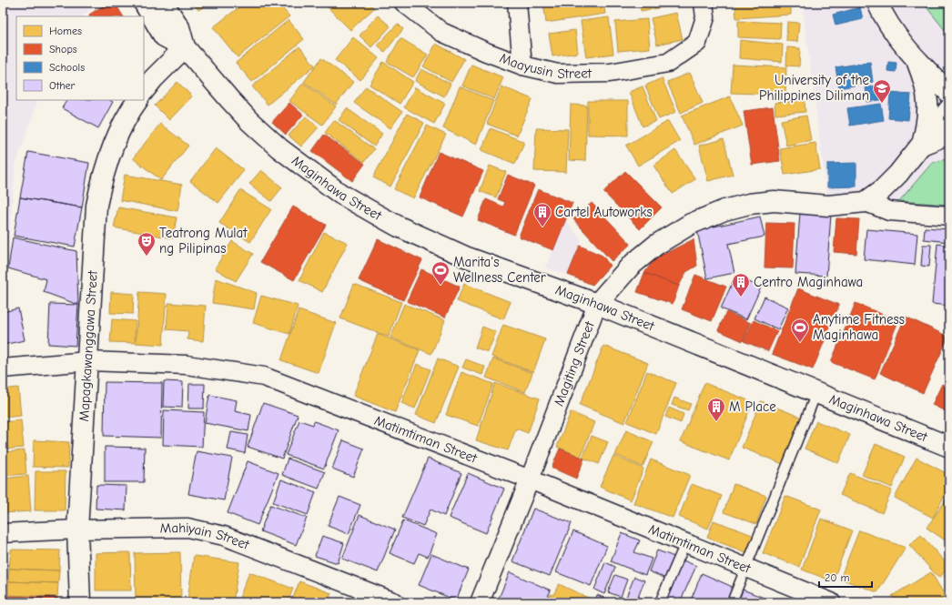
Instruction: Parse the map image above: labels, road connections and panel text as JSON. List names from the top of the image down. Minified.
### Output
{"streets":{"street":["Maayusin Street","Maginhawa Street","Mapagkawanggawa Street","Magiting Street","Matimtiman Street","Mahiyain Street"]},"crossings":[["Maginhawa Street","Magiting Street"],["Mapagkawanggawa Street","Matimtiman Street"],["Mapagkawanggawa Street","Mahiyain Street"],["Magiting Street","Matimtiman Street"]],"places":{"school or university":["University of the Philippines Diliman"],"building":["Cartel Autoworks","Centro Maginhawa","M Place"],"theatre":["Teatrong Mulat ng Pilipinas"],"sports":["Marita's Wellness Center","Anytime Fitness Maginhawa"]},"legend":["Homes","Shops","Schools","Other"],"scale_bar":"20 m"}
